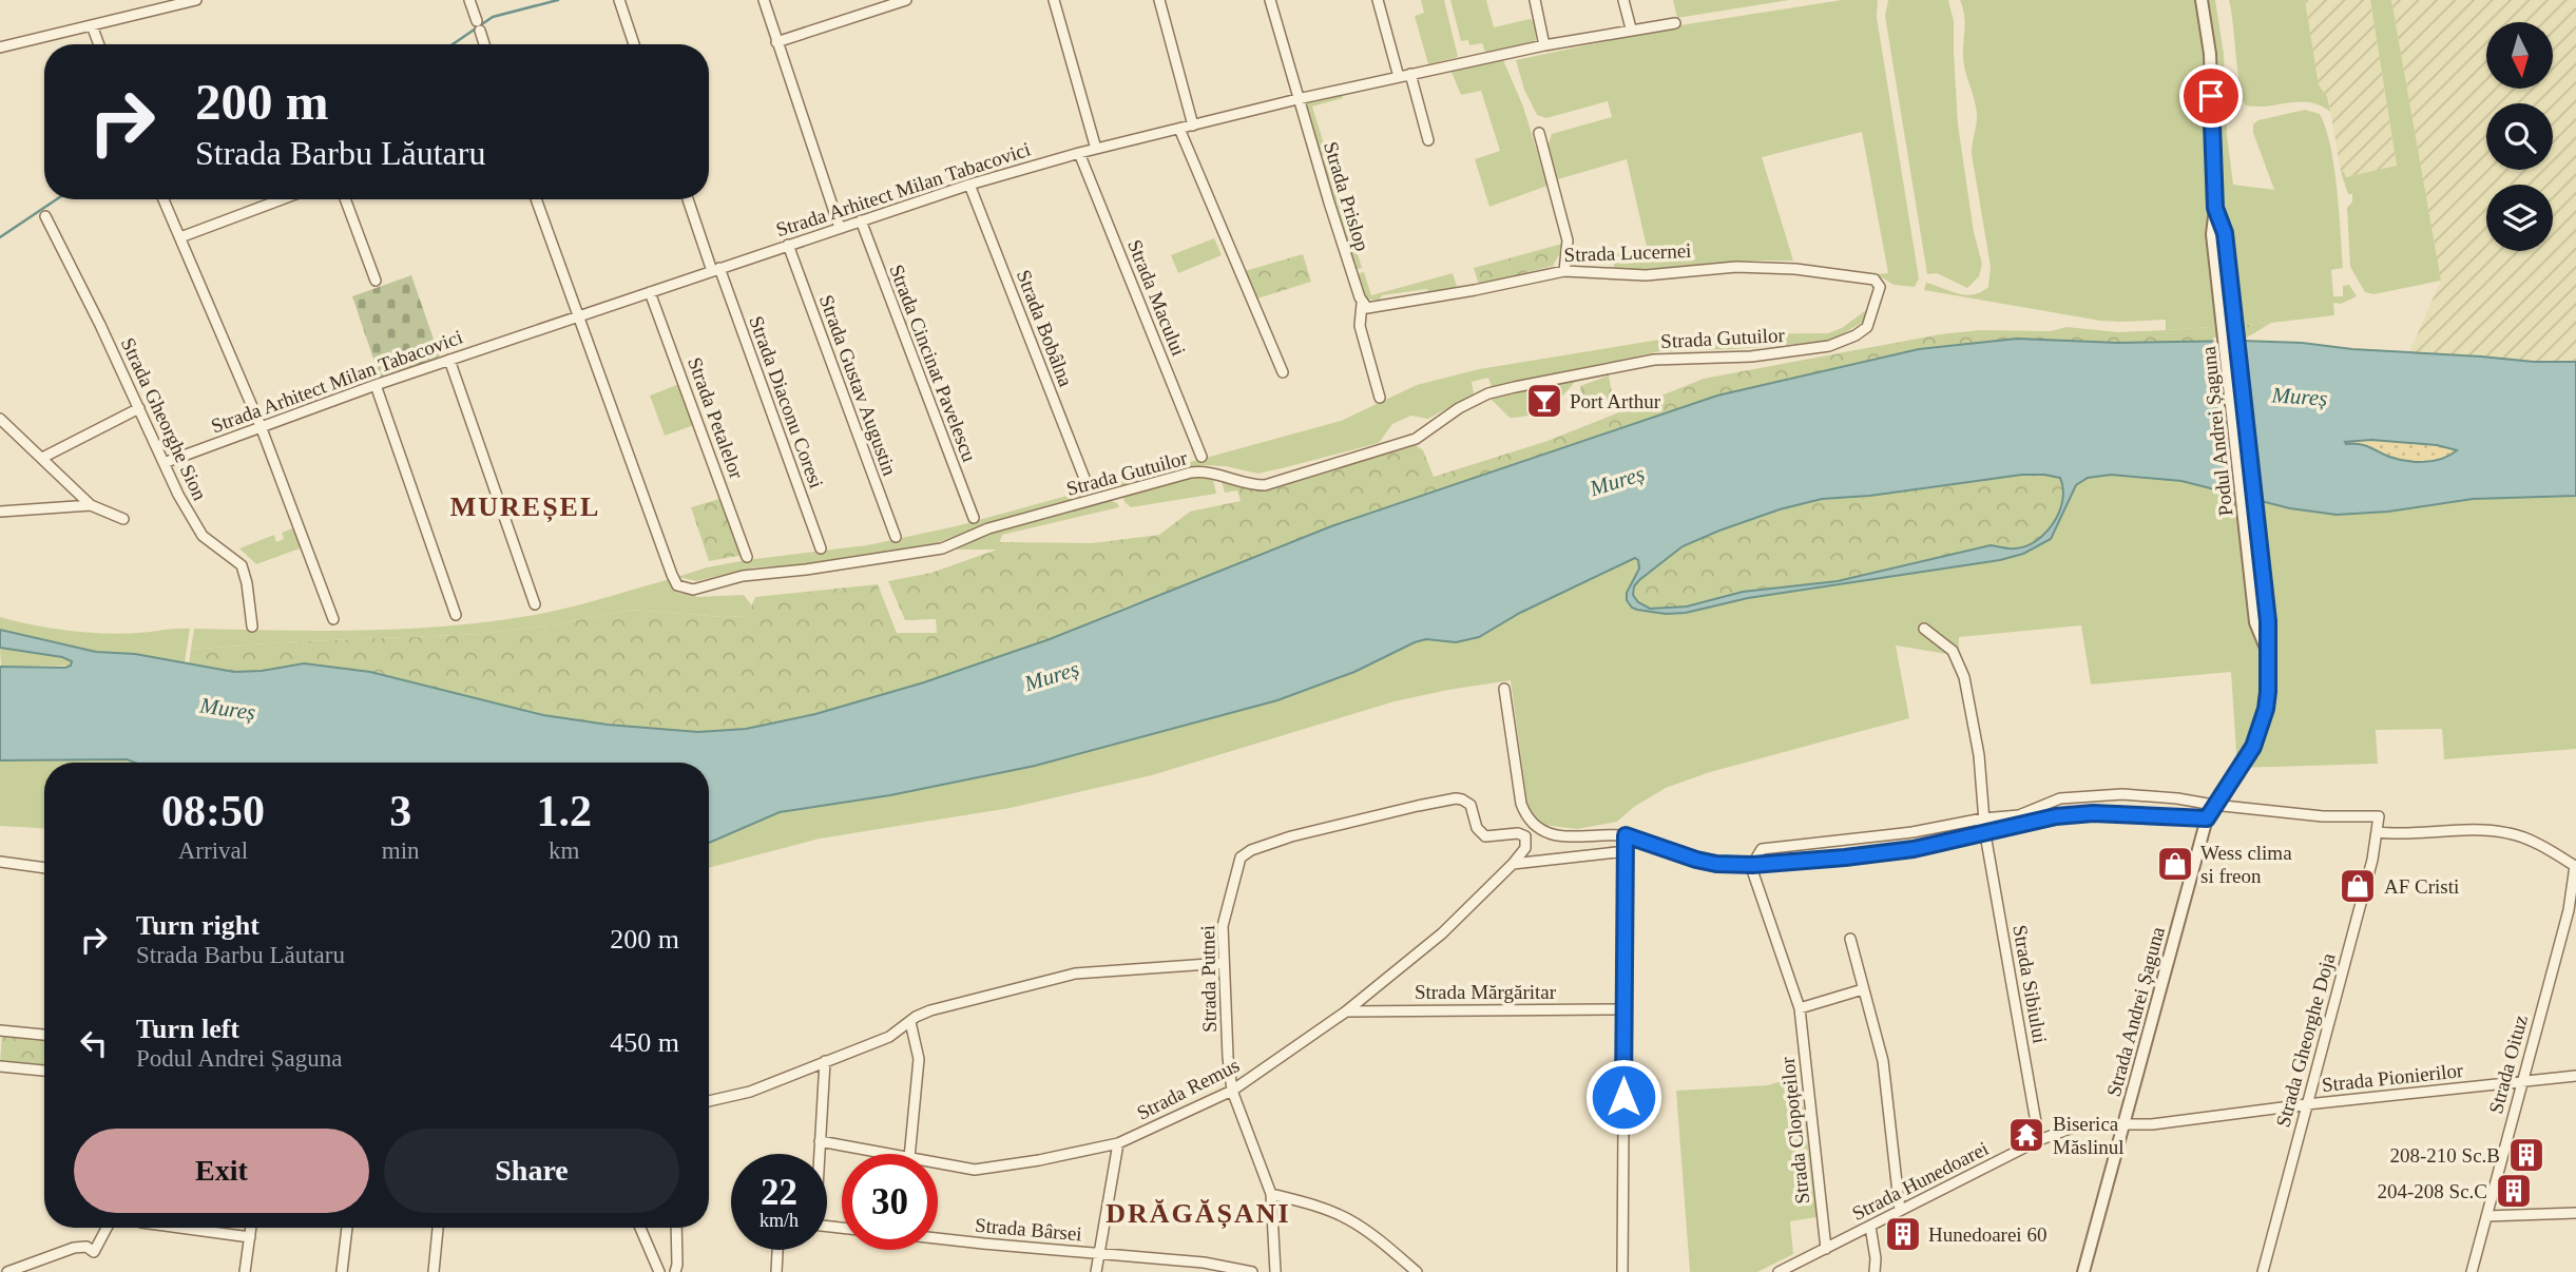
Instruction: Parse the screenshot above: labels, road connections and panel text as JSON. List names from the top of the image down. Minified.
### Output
{"streets":{"street":["Strada Arhitect Milan Tabacovici","Strada Prislop","Strada Lucernei","Strada Macului","Strada Bobâlna","Strada Gutuilor","Strada Cincinat Pavelescu","Strada Gustav Augustin","Strada Diaconu Coresi","Strada Petalelor","Strada Gheorghe Sion","Podul Andrei Șaguna","Strada Putnei","Strada Sibiului","Strada Mărgăritar","Strada Andrei Șaguna","Strada Gheorghe Doja","Strada Oituz","Strada Pionierilor","Strada Remus","Strada Clopoțeilor","Strada Hunedoarei","Strada Bârsei"]},"crossings":[["Strada Arhitect Milan Tabacovici","Strada Prislop"],["Strada Arhitect Milan Tabacovici","Strada Macului"],["Strada Arhitect Milan Tabacovici","Strada Bobâlna"],["Strada Arhitect Milan Tabacovici","Strada Gutuilor"],["Strada Arhitect Milan Tabacovici","Strada Cincinat Pavelescu"],["Strada Arhitect Milan Tabacovici","Strada Gustav Augustin"],["Strada Arhitect Milan Tabacovici","Strada Diaconu Coresi"],["Strada Arhitect Milan Tabacovici","Strada Petalelor"],["Strada Arhitect Milan Tabacovici","Strada Gheorghe Sion"],["Strada Prislop","Strada Lucernei"],["Strada Lucernei","Strada Gutuilor"],["Podul Andrei Șaguna","Strada Andrei Șaguna"],["Podul Andrei Șaguna","Strada Gheorghe Doja"],["Strada Putnei","Strada Remus"],["Strada Sibiului","Strada Hunedoarei"],["Strada Mărgăritar","Strada Remus"],["Strada Andrei Șaguna","Strada Gheorghe Doja"],["Strada Andrei Șaguna","Strada Pionierilor"],["Strada Andrei Șaguna","Strada Hunedoarei"],["Strada Gheorghe Doja","Strada Pionierilor"],["Strada Oituz","Strada Pionierilor"],["Strada Pionierilor","Strada Hunedoarei"],["Strada Clopoțeilor","Strada Hunedoarei"]],"districts":["MUREȘEL","DRĂGĂȘANI"],"water":["Mureș"],"places":{"bar":["Port Arthur"],"shop":["Wess clima si freon","AF Cristi"],"temple":["Biserica Măslinul"],"building":["208-210 Sc.B","204-208 Sc.C","Hunedoarei 60"]},"north":"bottom","page":{"turn":["200 m","Strada Barbu Lăutaru"],"eta":["08:50","Arrival","3","min","1.2","km"],"list":[{"name":"Turn right","note":"Strada Barbu Lăutaru","value":"200 m"},{"name":"Turn left","note":"Podul Andrei Șaguna","value":"450 m"}],"buttons":["Exit","Share"],"speed":"22 km/h","limit":"30"}}
